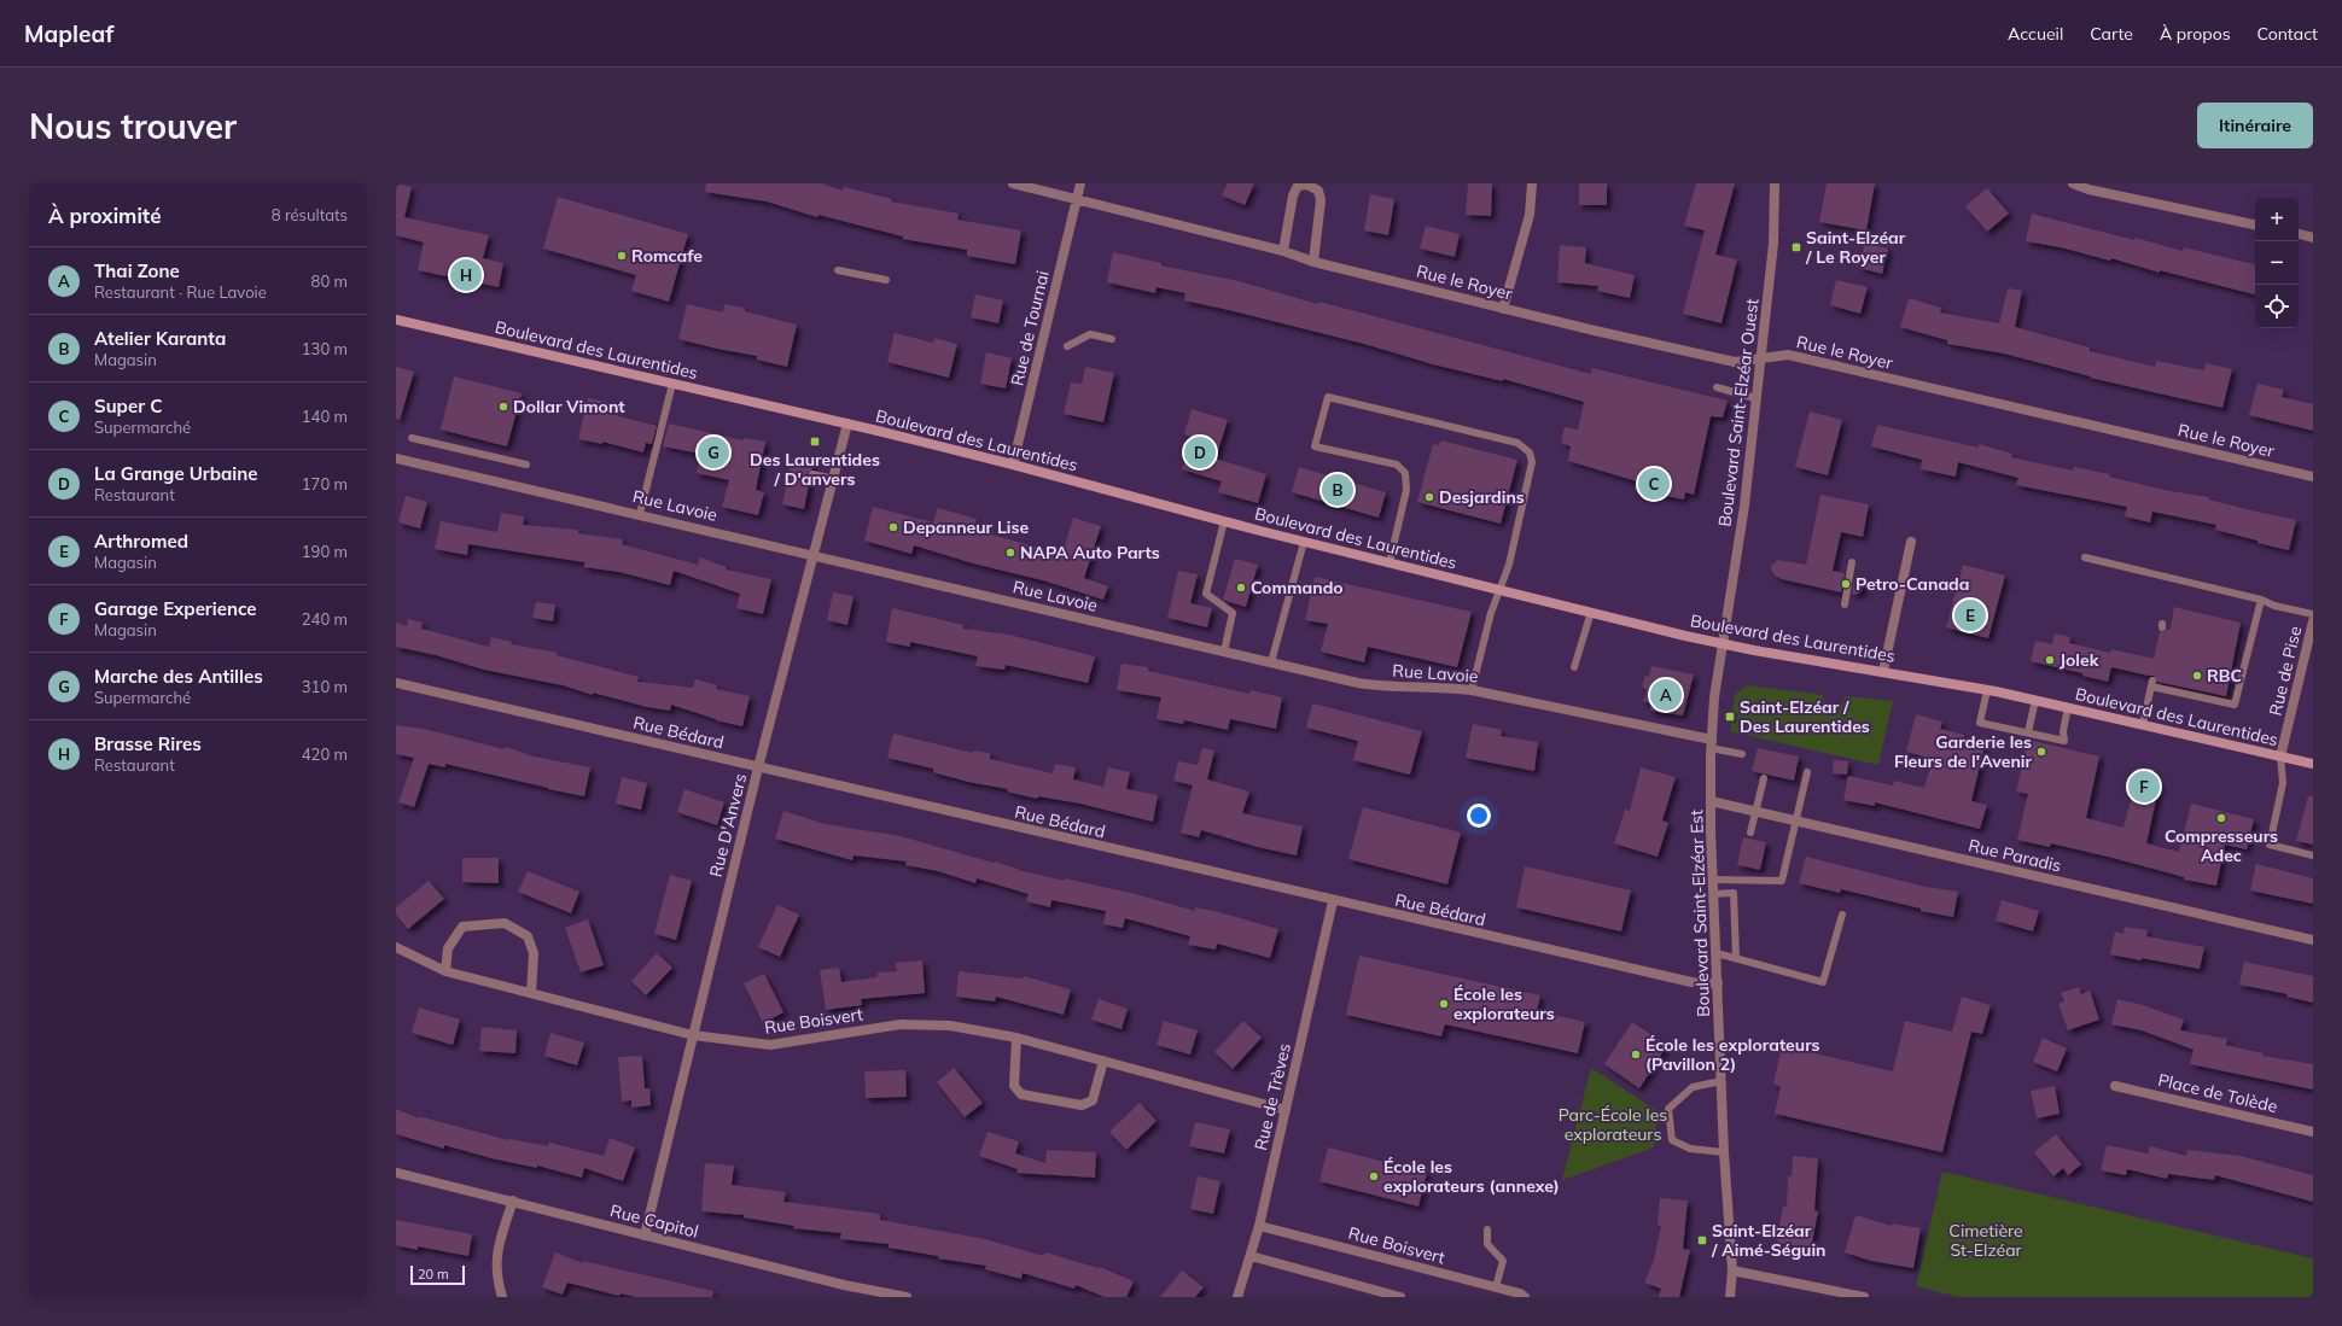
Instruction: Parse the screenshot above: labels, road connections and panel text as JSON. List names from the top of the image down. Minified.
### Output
{"streets":{"main road":["Boulevard des Laurentides"],"street":["Rue le Royer","Rue de Tournai","Boulevard Saint-Elzéar Ouest","Rue Lavoie","Rue de Pise","Rue Bédard","Rue D'Anvers","Rue Paradis","Boulevard Saint-Elzéar Est","Rue Boisvert","Place de Tolède","Rue de Trèves","Rue Capitol"]},"crossings":[["Rue le Royer","Rue de Tournai"],["Rue le Royer","Boulevard Saint-Elzéar Ouest"],["Rue de Tournai","Boulevard des Laurentides"],["Boulevard des Laurentides","Boulevard Saint-Elzéar Ouest"],["Boulevard des Laurentides","Rue de Pise"],["Boulevard des Laurentides","Rue D'Anvers"],["Boulevard des Laurentides","Boulevard Saint-Elzéar Est"],["Boulevard Saint-Elzéar Ouest","Boulevard Saint-Elzéar Est"],["Rue Lavoie","Rue D'Anvers"],["Rue Lavoie","Boulevard Saint-Elzéar Est"],["Rue Bédard","Rue D'Anvers"],["Rue Bédard","Boulevard Saint-Elzéar Est"],["Rue Bédard","Rue de Trèves"],["Rue D'Anvers","Rue Boisvert"],["Rue D'Anvers","Rue Capitol"],["Rue Paradis","Boulevard Saint-Elzéar Est"],["Rue Boisvert","Rue de Trèves"]],"parks":["Parc-École les explorateurs","Cimetière St-Elzéar"],"places":{"transit":["Saint-Elzéar / Le Royer","Des Laurentides / D'anvers","Saint-Elzéar / Des Laurentides","Saint-Elzéar / Aimé-Séguin"],"other":["Romcafe","Dollar Vimont","Desjardins","Depanneur Lise","NAPA Auto Parts","Petro-Canada","Commando","Jolek","RBC","Garderie les Fleurs de l'Avenir","Compresseurs Adec","École les explorateurs","École les explorateurs (Pavillon 2)","École les explorateurs (annexe)"]},"scale_bar":"20 m","page":{"header":"Mapleaf","nav":["Accueil","Carte","À propos","Contact"],"buttons":"Itinéraire","title":"Nous trouver","heading":["À proximité","8 résultats"],"map_buttons":["+","−"],"list":[{"mark":"A","name":"Thai Zone","note":"Restaurant · Rue Lavoie","value":"80 m"},{"mark":"B","name":"Atelier Karanta","note":"Magasin","value":"130 m"},{"mark":"C","name":"Super C","note":"Supermarché","value":"140 m"},{"mark":"D","name":"La Grange Urbaine","note":"Restaurant","value":"170 m"},{"mark":"E","name":"Arthromed","note":"Magasin","value":"190 m"},{"mark":"F","name":"Garage Experience","note":"Magasin","value":"240 m"},{"mark":"G","name":"Marche des Antilles","note":"Supermarché","value":"310 m"},{"mark":"H","name":"Brasse Rires","note":"Restaurant","value":"420 m"}],"pins":["H","D","G","C","B","E","A","F"],"scale":"20 m"}}
